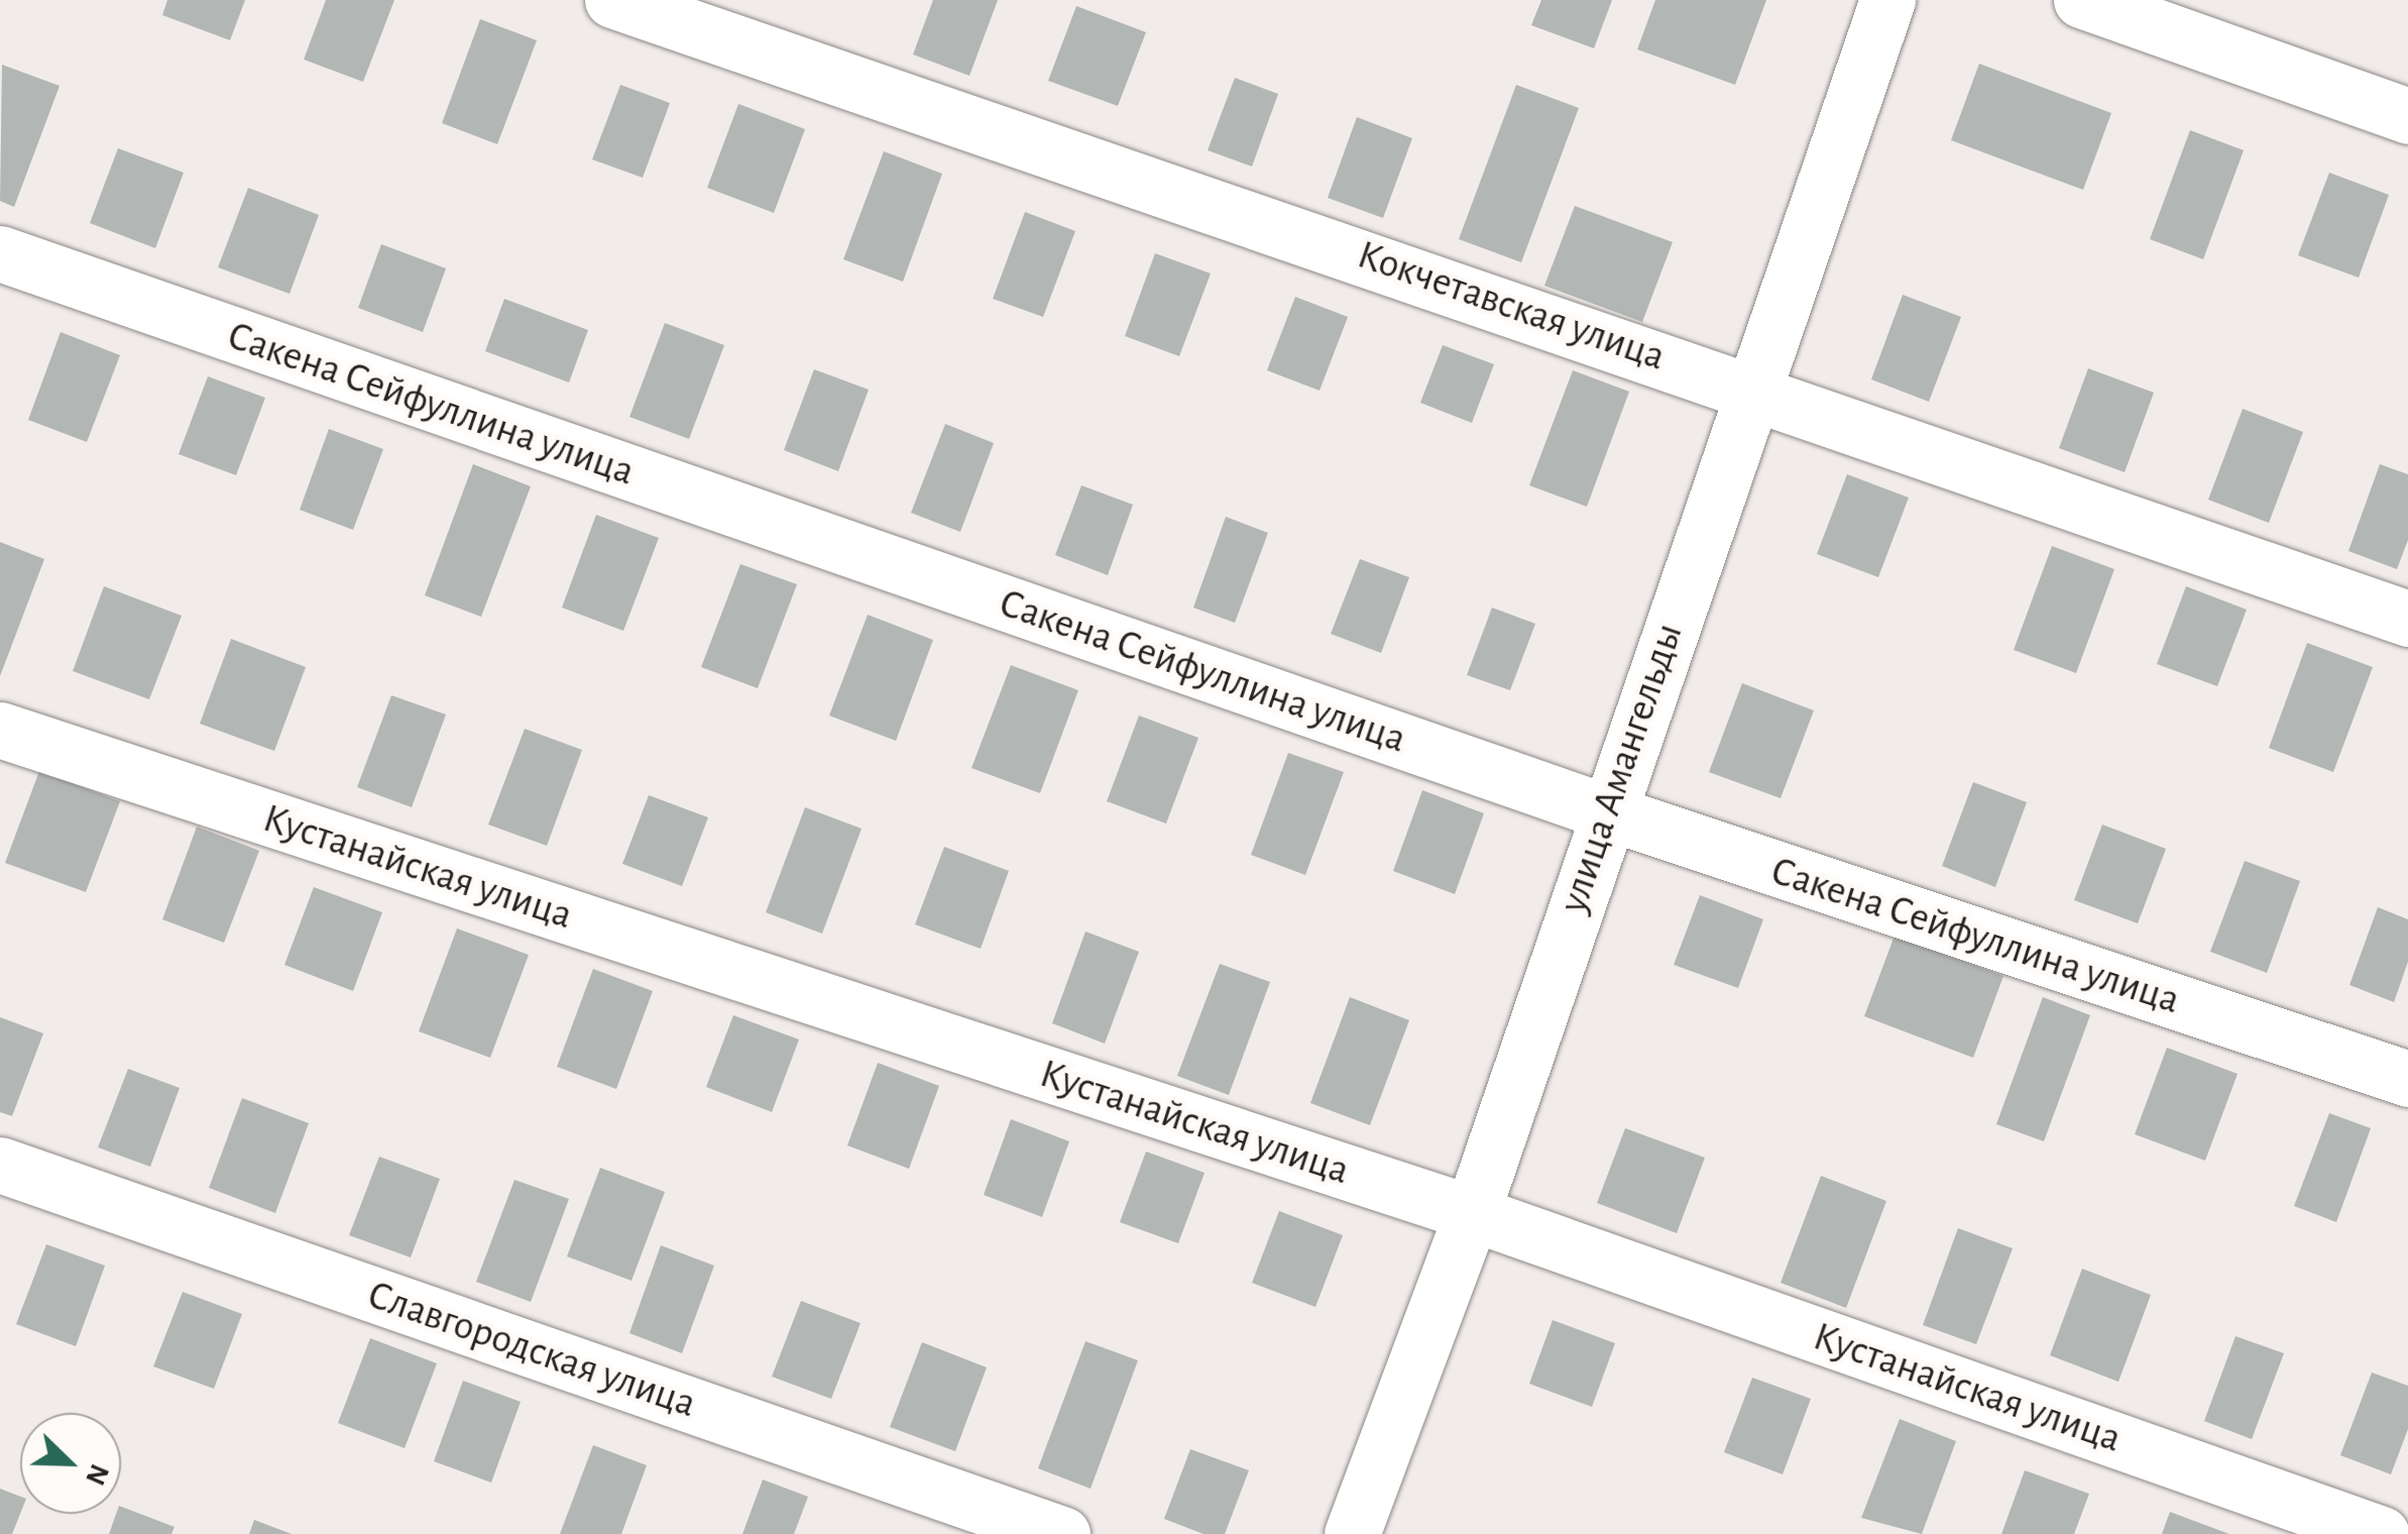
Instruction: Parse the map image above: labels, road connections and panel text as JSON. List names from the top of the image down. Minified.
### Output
{"streets":{"street":["Кокчетавская улица","Сакена Сейфуллина улица","улица Амангельды","Кустанайская улица","Славгородская улица"]},"crossings":[["Кокчетавская улица","улица Амангельды"],["Сакена Сейфуллина улица","улица Амангельды"],["улица Амангельды","Кустанайская улица"]],"north":"bottom right"}
